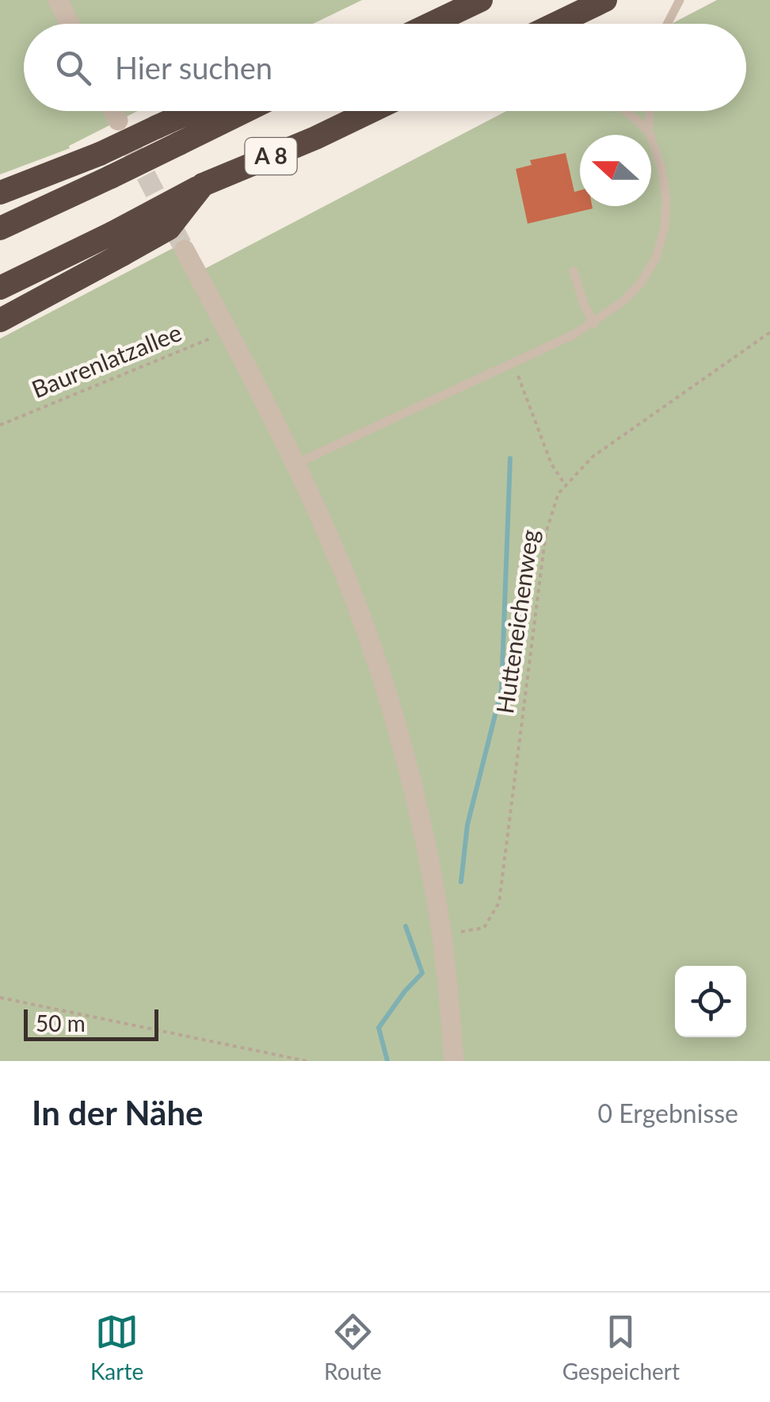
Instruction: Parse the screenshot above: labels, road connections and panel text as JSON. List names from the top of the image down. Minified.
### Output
{"streets":{"highway":["A 8"],"path":["Baurenlatzallee","Hutteneichenweg"]},"scale_bar":"50 m","north":"left","page":{"search":"Hier suchen","scale":"50 m","heading":["In der Nähe","0 Ergebnisse"],"nav":["Karte","Route","Gespeichert"]}}
